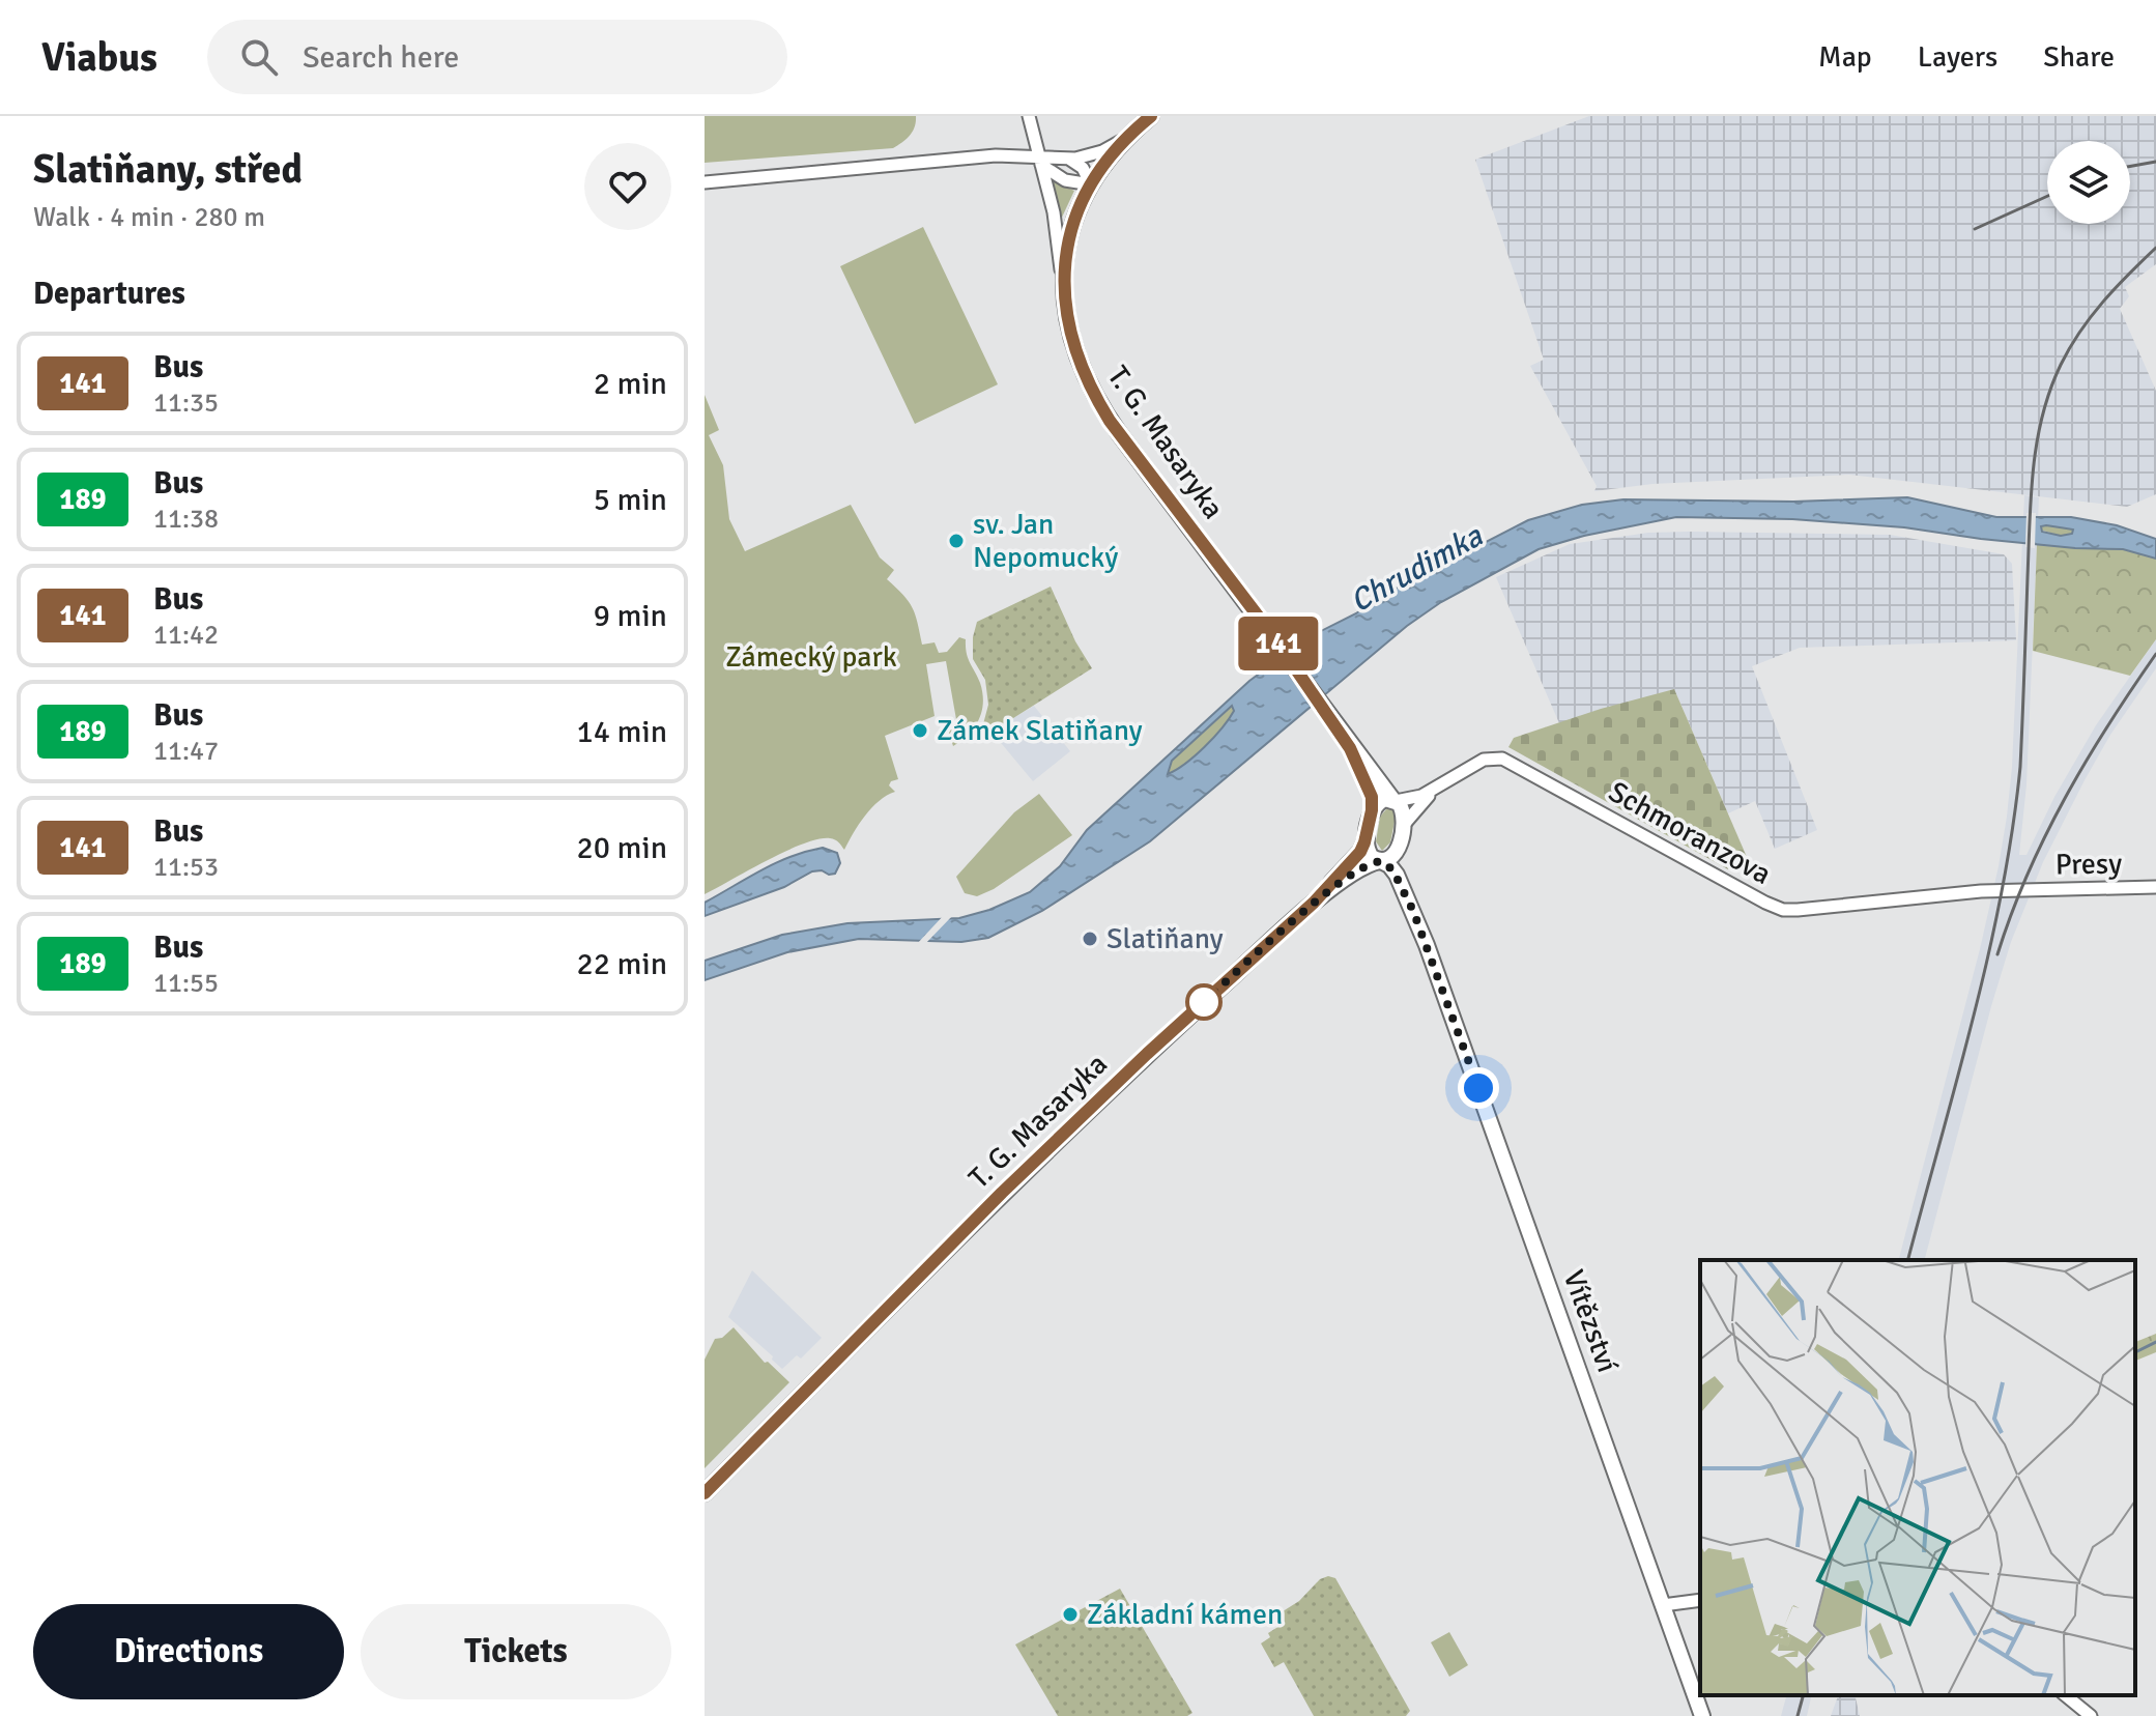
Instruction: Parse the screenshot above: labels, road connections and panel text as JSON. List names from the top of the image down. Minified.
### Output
{"streets":{"main road":["T. G. Masaryka","Vítězství"],"street":["Schmoranzova","Presy"]},"crossings":[["T. G. Masaryka","Schmoranzova"],["T. G. Masaryka","Vítězství"],["Schmoranzova","Presy"],["Schmoranzova","Vítězství"]],"water":["Chrudimka"],"parks":["Zámecký park"],"places":["sv. Jan Nepomucký","Zámek Slatiňany","Slatiňany","Základní kámen"],"lines":["bus line 141"],"page":{"header":"Viabus","search":"Search here","nav":["Map","Layers","Share"],"heading":[["Slatiňany, střed","Walk · 4 min · 280 m"],"Departures"],"on_map":"141","list":[{"mark":"141","name":"Bus","note":"11:35","value":"2 min"},{"mark":"189","name":"Bus","note":"11:38","value":"5 min"},{"mark":"141","name":"Bus","note":"11:42","value":"9 min"},{"mark":"189","name":"Bus","note":"11:47","value":"14 min"},{"mark":"141","name":"Bus","note":"11:53","value":"20 min"},{"mark":"189","name":"Bus","note":"11:55","value":"22 min"}],"buttons":["Directions","Tickets"]}}
